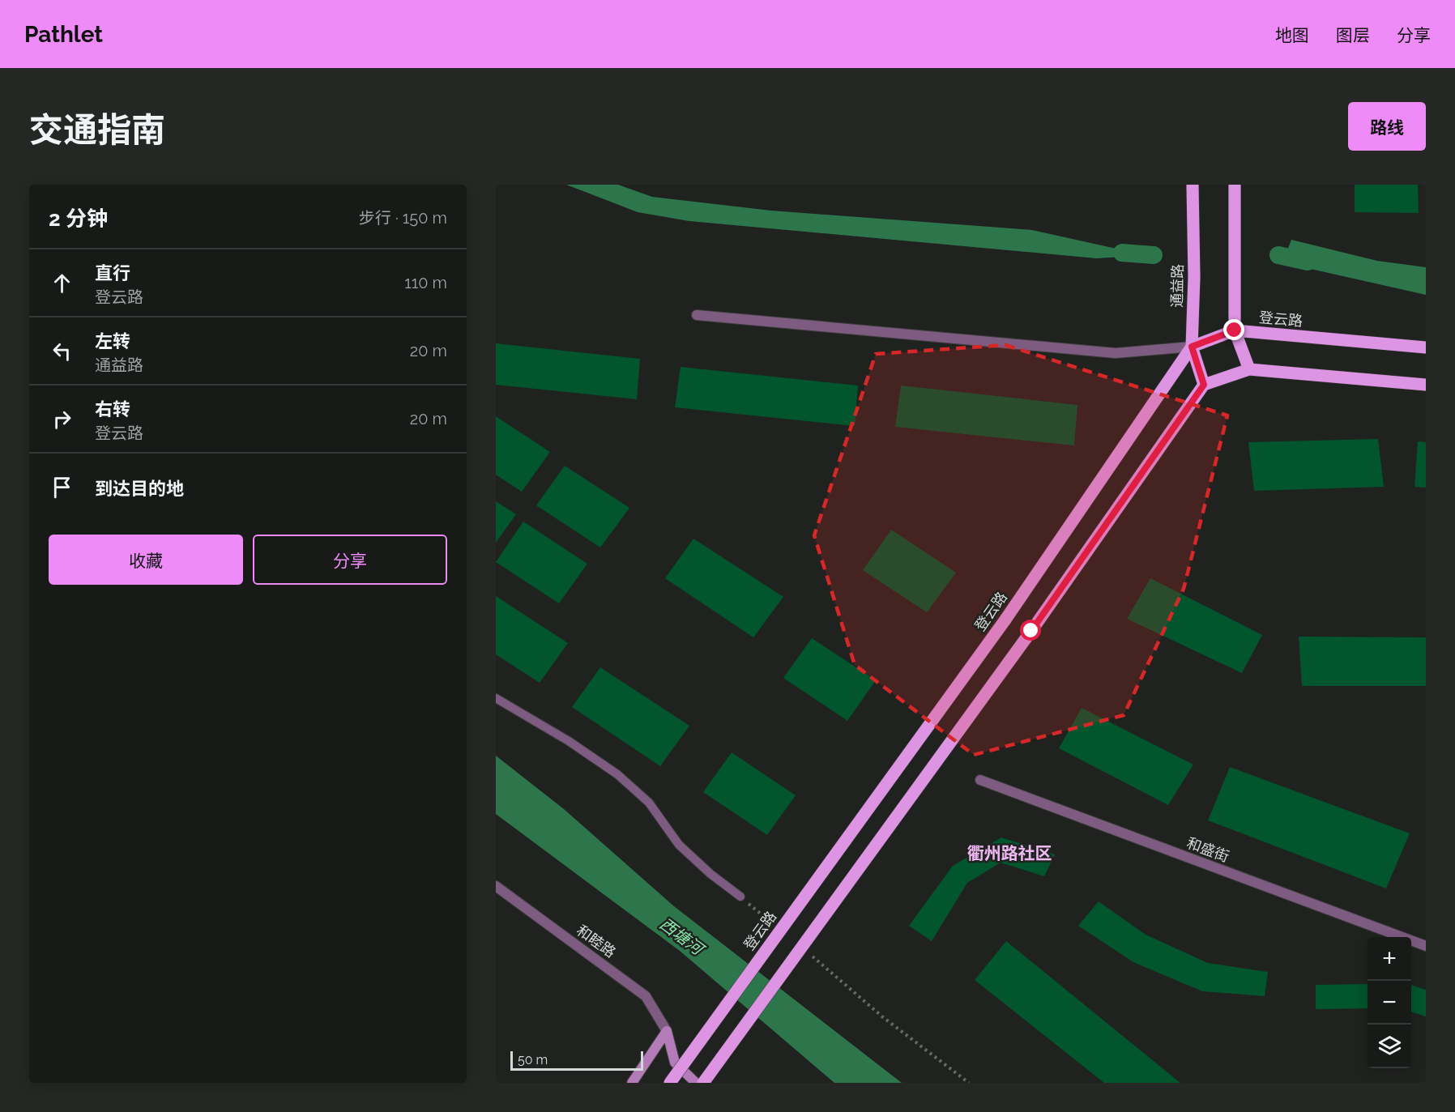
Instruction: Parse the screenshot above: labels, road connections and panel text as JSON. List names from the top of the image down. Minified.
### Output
{"streets":{"main road":["通益路","登云路"],"street":["和盛街","和睦路"]},"crossings":[["通益路","登云路"]],"districts":["衢州路社区"],"water":["西塘河"],"scale_bar":"50 m","page":{"header":"Pathlet","nav":["地图","图层","分享"],"title":"交通指南","buttons":["路线",["收藏","分享"]],"heading":["2 分钟","步行 · 150 m"],"list":[["直行","登云路","110 m"],["左转","通益路","20 m"],["右转","登云路","20 m"],"到达目的地"],"map_buttons":["+","−"],"scale":"50 m"}}
